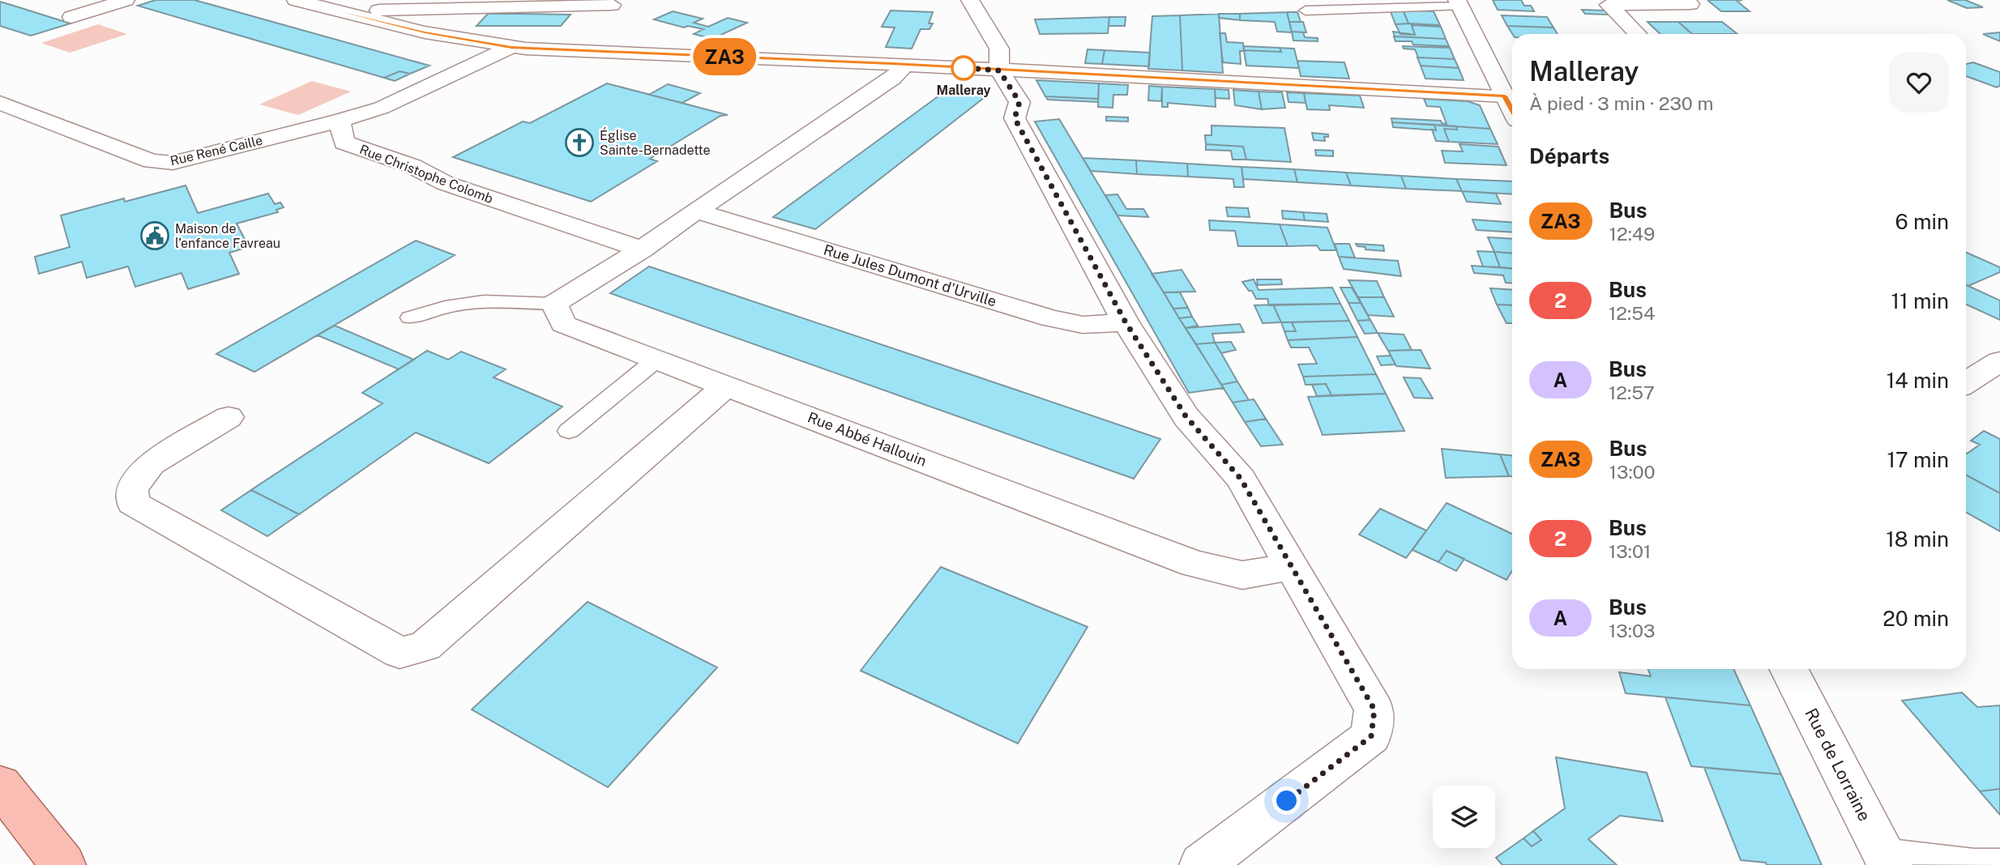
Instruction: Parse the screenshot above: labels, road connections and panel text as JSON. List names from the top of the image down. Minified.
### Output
{"streets":{"street":["Rue René Caille","Rue Christophe Colomb","Rue Jules Dumont d'Urville","Rue Abbé Hallouin","Rue de Lorraine"]},"crossings":[["Rue René Caille","Rue Christophe Colomb"]],"places":{"other":["Malleray"],"church":["Église Sainte-Bernadette"],"public building":["Maison de l’enfance Favreau"]},"lines":["bus line ZA3"],"page":{"on_map":"ZA3","heading":[["Malleray","À pied · 3 min · 230 m"],"Départs"],"list":[{"mark":"ZA3","name":"Bus","note":"12:49","value":"6 min"},{"mark":"2","name":"Bus","note":"12:54","value":"11 min"},{"mark":"A","name":"Bus","note":"12:57","value":"14 min"},{"mark":"ZA3","name":"Bus","note":"13:00","value":"17 min"},{"mark":"2","name":"Bus","note":"13:01","value":"18 min"},{"mark":"A","name":"Bus","note":"13:03","value":"20 min"}]}}
